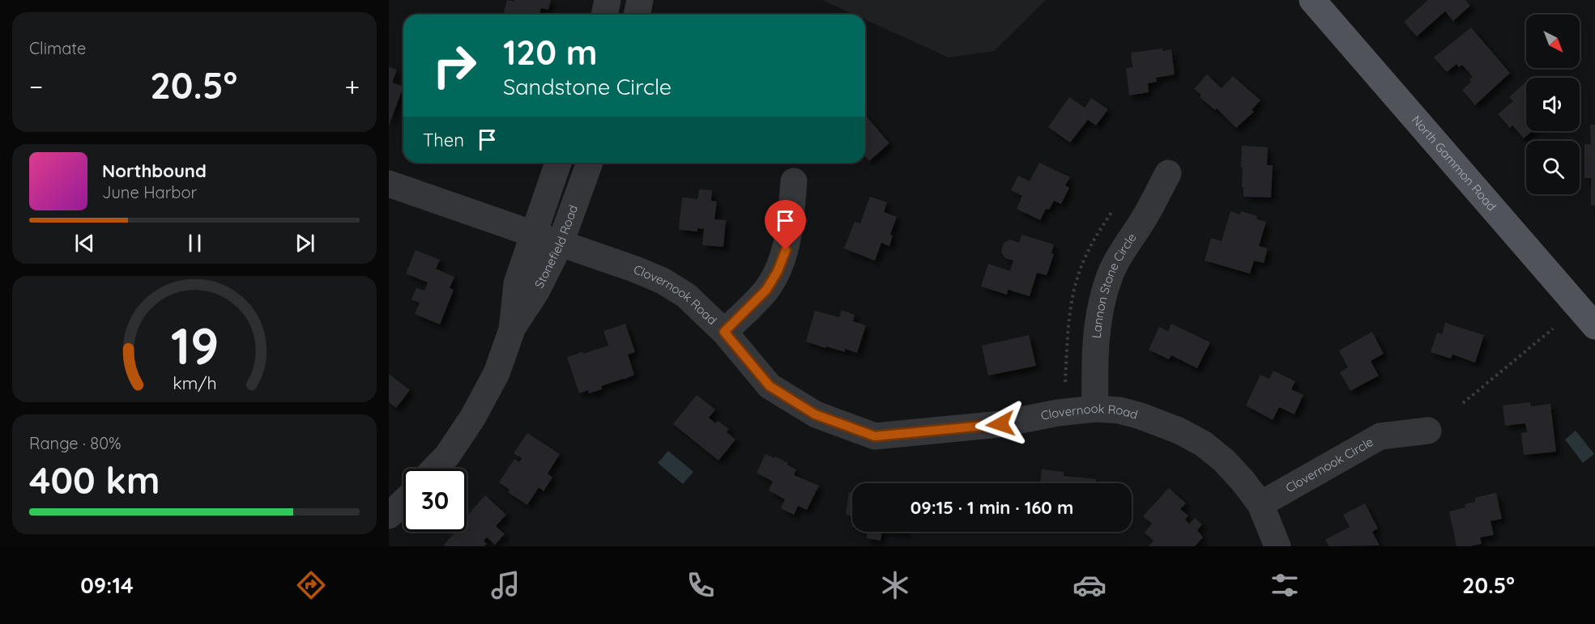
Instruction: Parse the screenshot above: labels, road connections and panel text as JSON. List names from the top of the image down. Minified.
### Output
{"streets":{"main road":["North Gammon Road"],"street":["Stonefield Road","Lannon Stone Circle","Clovernook Road","Clovernook Circle"]},"crossings":[["Stonefield Road","Clovernook Road"],["Lannon Stone Circle","Clovernook Road"],["Clovernook Road","Clovernook Circle"]],"north":"bottom right","page":{"tile":["Climate",["Range · 80%","400 km"]],"turn":["120 m","Sandstone Circle"],"heat":["−","20.5°","+"],"then":"Then","song":["Northbound","June Harbor"],"limit":"30","trip":"09:15 · 1 min · 160 m","tabs":["09:14","20.5°"],"gauge":["19","km/h"]}}
